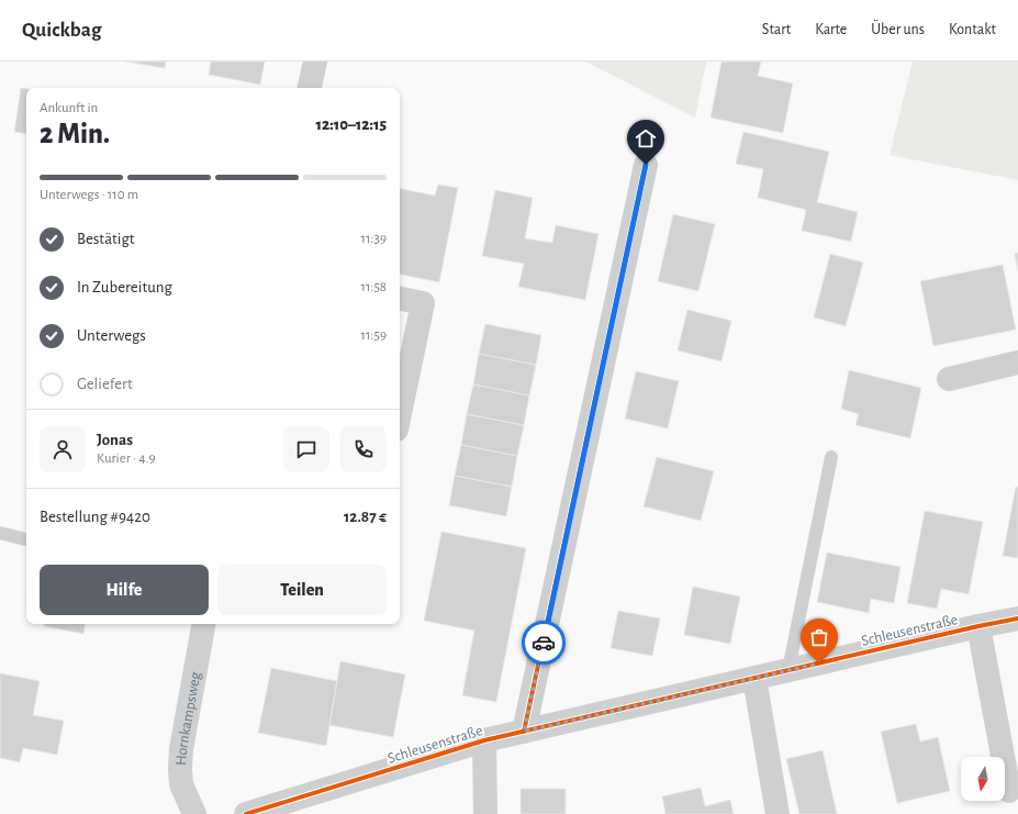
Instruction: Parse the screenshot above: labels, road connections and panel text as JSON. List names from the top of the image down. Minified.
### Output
{"streets":{"street":["Schleusenstraße","Hornkampsweg"]},"north":"bottom","page":{"header":"Quickbag","nav":["Start","Karte","Über uns","Kontakt"],"heading":["2 Min.","Ankunft in","12:10–12:15"],"panel":["Jonas","Kurier · 4.9","Bestellung #9420","12.87 €"],"bar":"Unterwegs · 110 m","list":[["Bestätigt","11:39"],["In Zubereitung","11:58"],["Unterwegs","11:59"],"Geliefert"],"buttons":["Hilfe","Teilen"]}}
